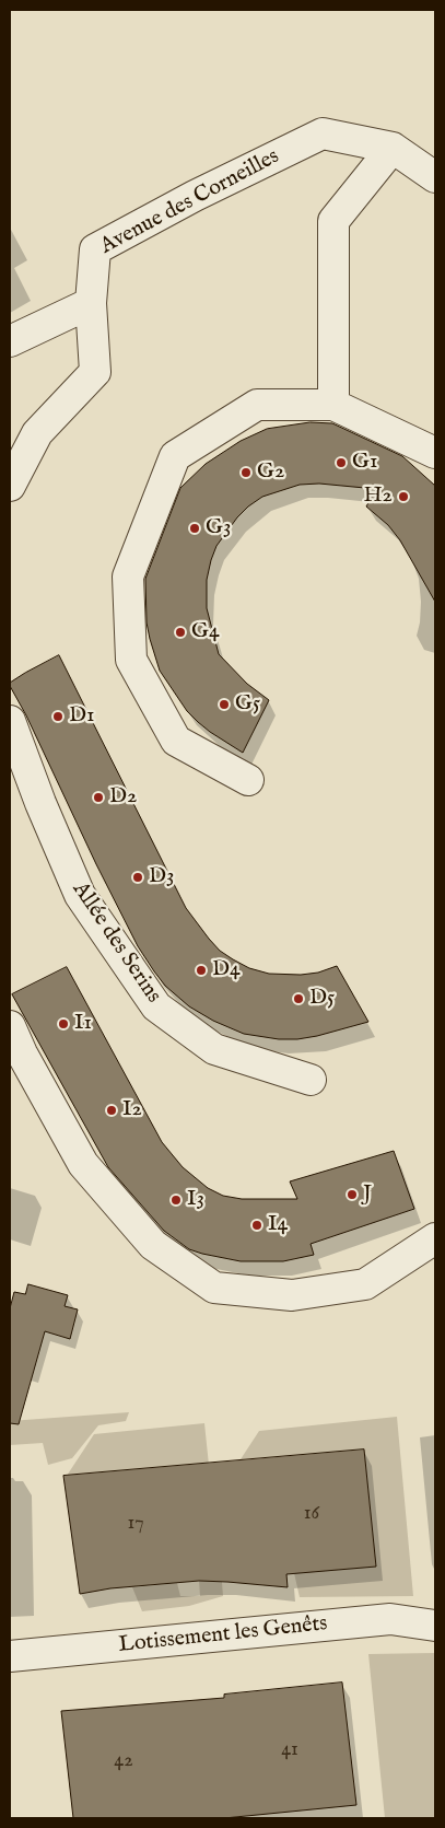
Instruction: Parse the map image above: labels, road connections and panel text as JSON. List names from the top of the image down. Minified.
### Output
{"streets":{"street":["Avenue des Corneilles","Allée des Serins","Lotissement les Genêts"]},"places":["G1","G2","H2","G3","G4","G5","D1","D2","D3","D4","D5","I1","I2","J","I3","I4"],"house_numbers":["16","17","41","42"]}
